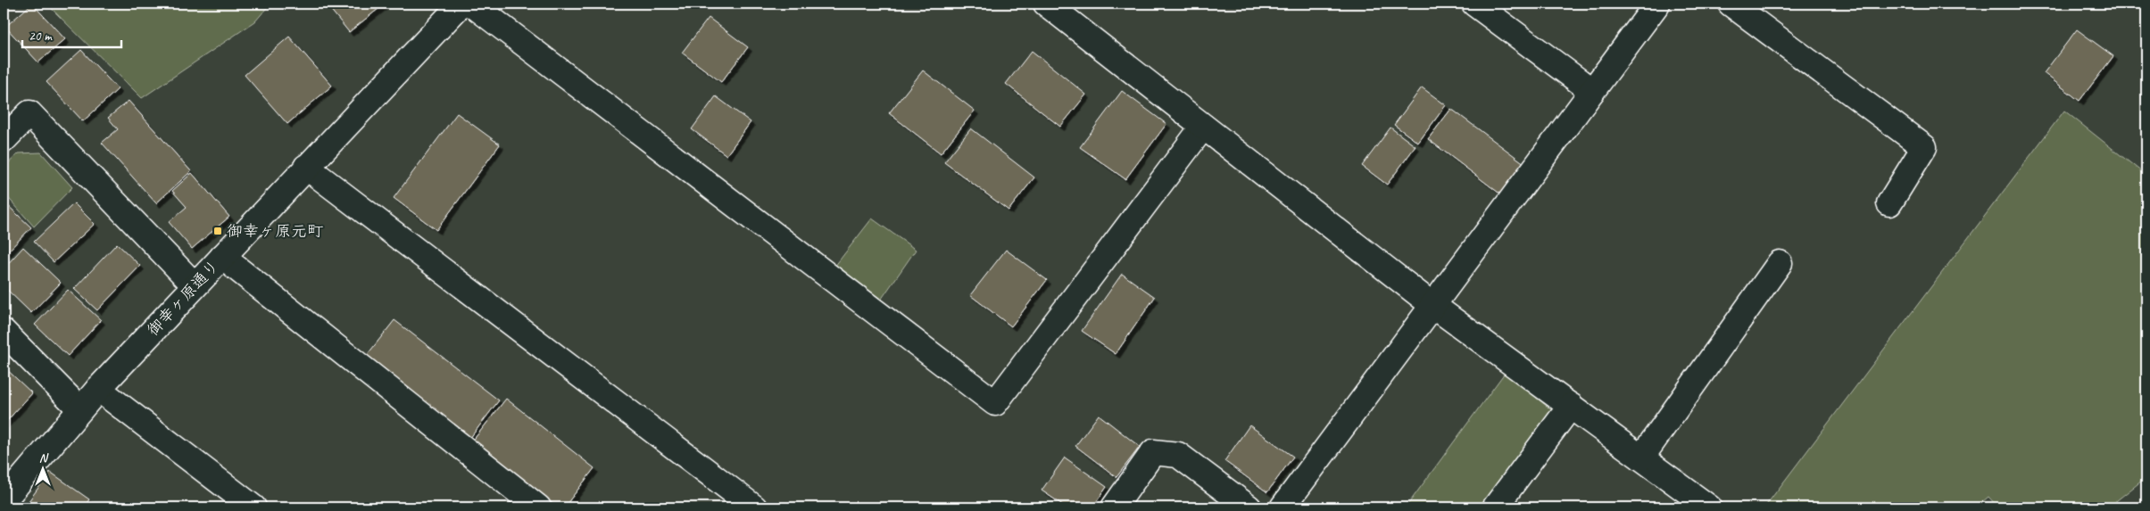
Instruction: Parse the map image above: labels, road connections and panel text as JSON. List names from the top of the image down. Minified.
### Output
{"streets":{"street":["御幸ヶ原通り"]},"places":{"transit":["御幸ヶ原元町"]},"scale_bar":"20 m","north":"top"}
